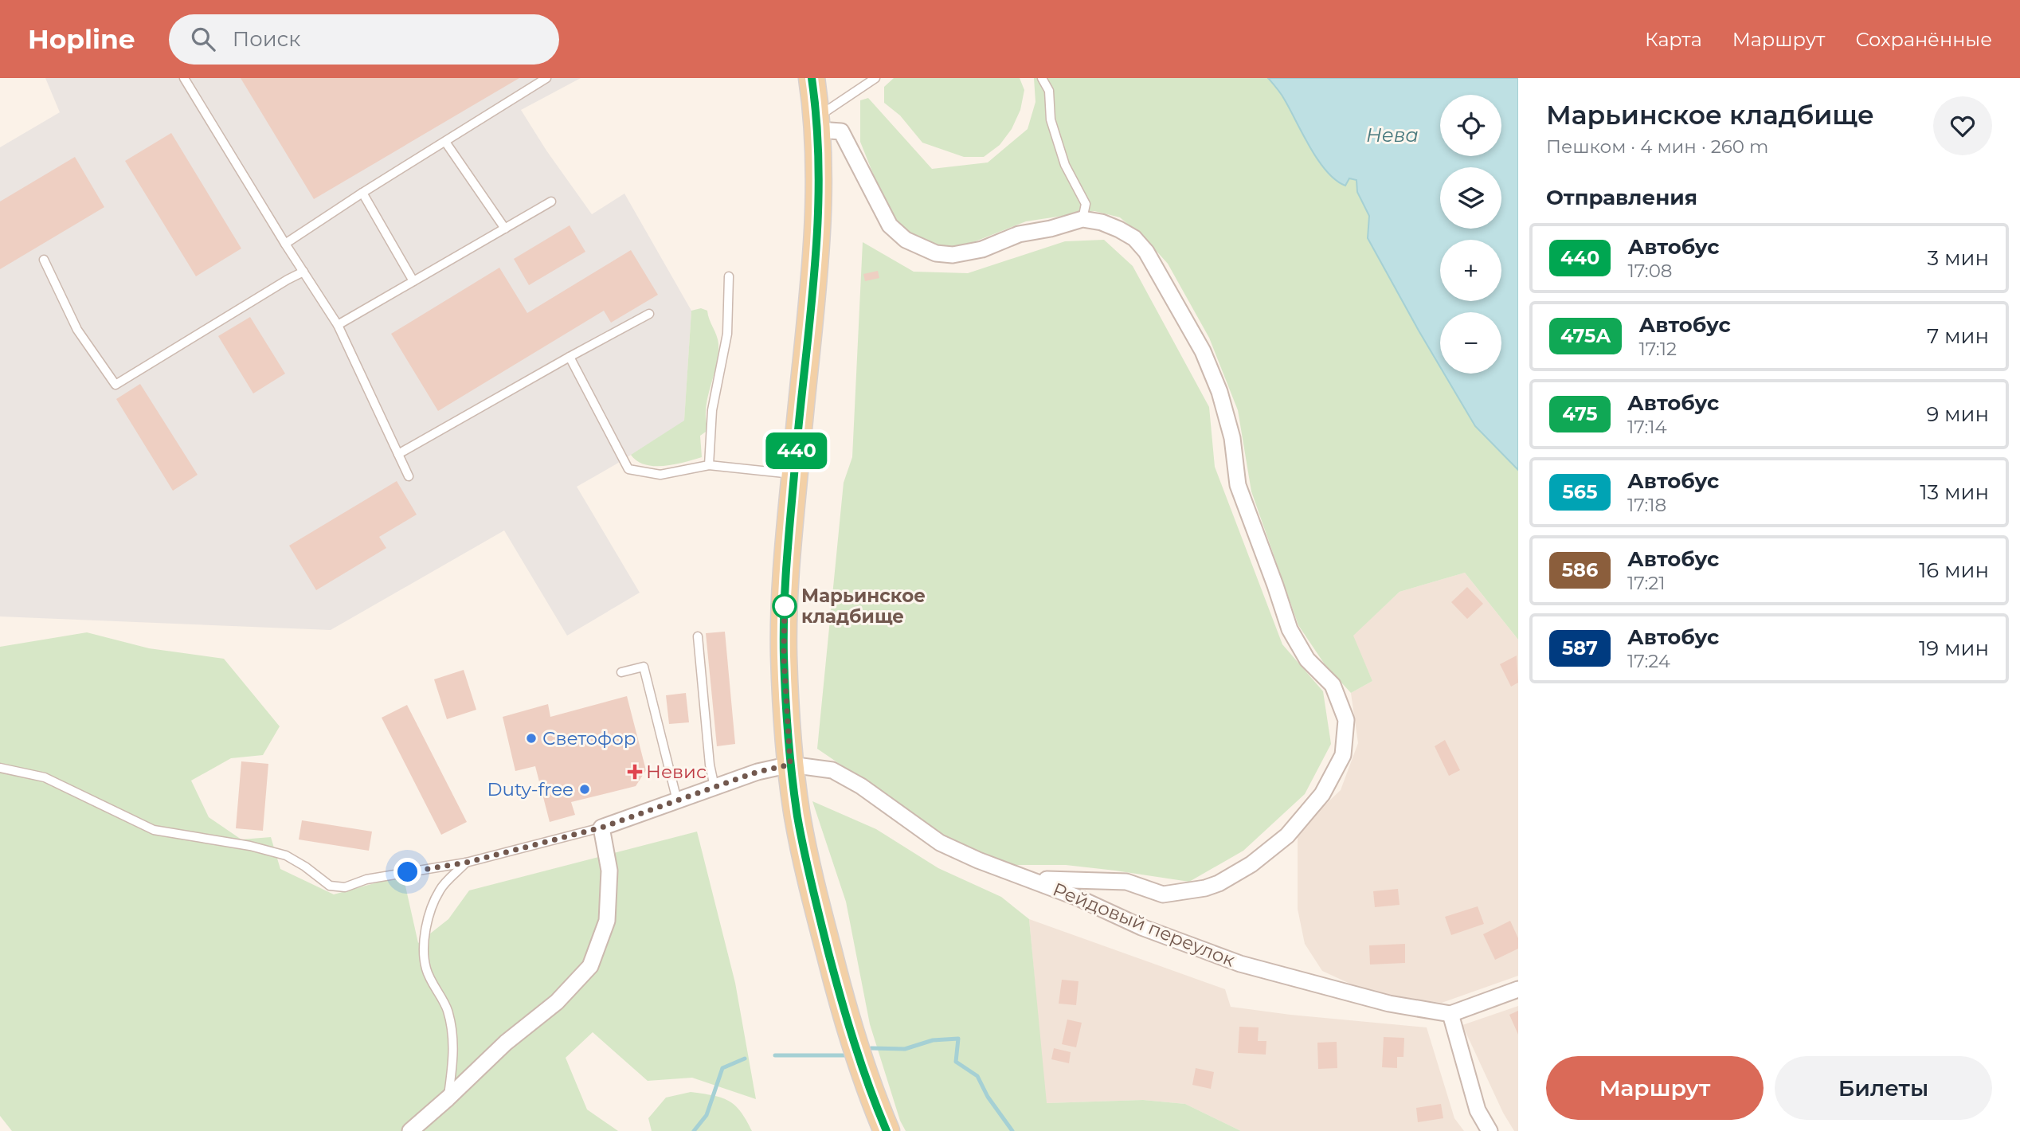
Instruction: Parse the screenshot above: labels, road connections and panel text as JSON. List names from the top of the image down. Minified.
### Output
{"streets":{"street":["Рейдовый переулок"]},"water":["Нева"],"places":{"other":["Марьинское кладбище","Светофор","Duty-free"],"health":["Невис"]},"lines":["bus line 440"],"page":{"header":"Hopline","search":"Поиск","nav":["Карта","Маршрут","Сохранённые"],"on_map":"440","heading":[["Марьинское кладбище","Пешком · 4 мин · 260 m"],"Отправления"],"map_buttons":["+","−"],"list":[{"mark":"440","name":"Автобус","note":"17:08","value":"3 мин"},{"mark":"475А","name":"Автобус","note":"17:12","value":"7 мин"},{"mark":"475","name":"Автобус","note":"17:14","value":"9 мин"},{"mark":"565","name":"Автобус","note":"17:18","value":"13 мин"},{"mark":"586","name":"Автобус","note":"17:21","value":"16 мин"},{"mark":"587","name":"Автобус","note":"17:24","value":"19 мин"}],"buttons":["Маршрут","Билеты"]}}
